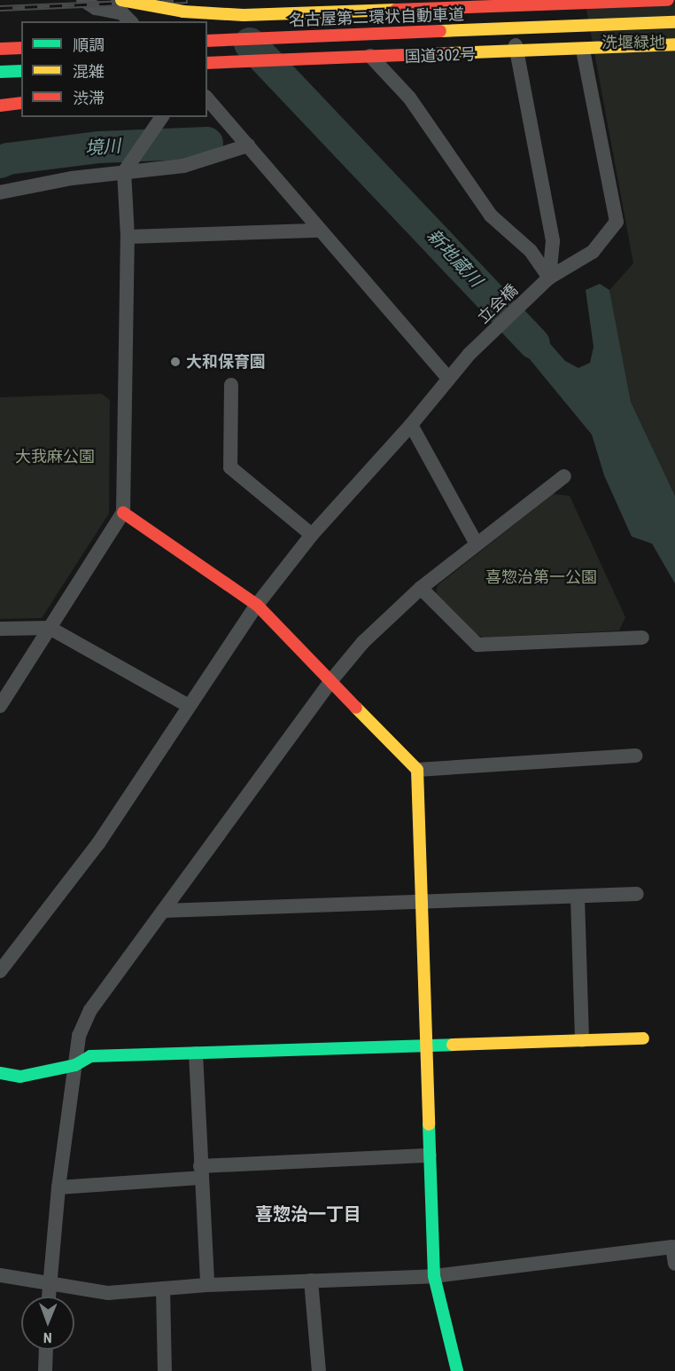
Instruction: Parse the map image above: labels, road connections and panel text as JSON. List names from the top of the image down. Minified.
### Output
{"streets":{"main road":["名古屋第二環状自動車道","国道302号"],"street":["立会橋"]},"districts":["喜惣治一丁目"],"water":["境川","新地蔵川"],"parks":["洗堰緑地","大我麻公園","喜惣治第一公園"],"places":["大和保育園"],"legend":["順調","混雑","渋滞"],"north":"bottom"}
